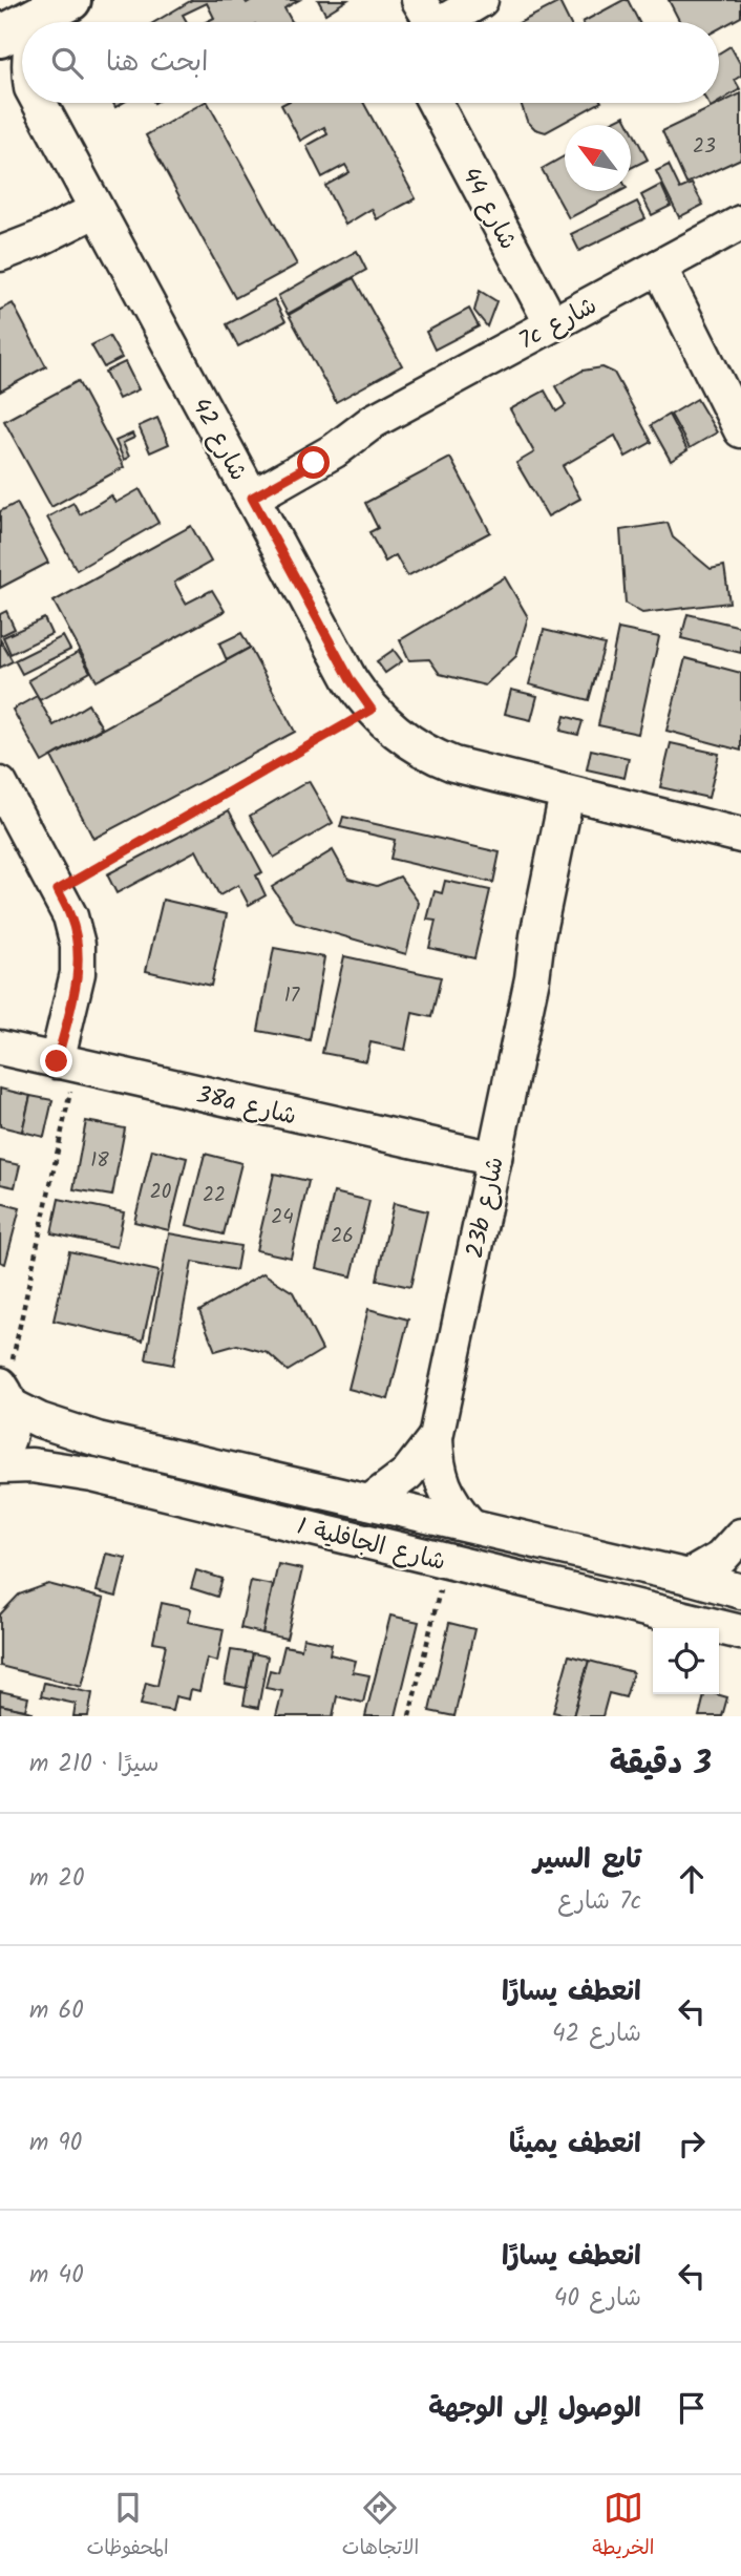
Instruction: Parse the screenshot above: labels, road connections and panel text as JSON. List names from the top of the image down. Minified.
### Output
{"streets":{"street":["شارع 44","7c شارع","شارع 42","38a شارع","23b شارع","شارع الجافلية 1"]},"crossings":[["شارع 44","7c شارع"],["7c شارع","شارع 42"],["شارع 42","23b شارع"],["38a شارع","23b شارع"],["23b شارع","شارع الجافلية 1"]],"house_numbers":["23","17","18","20","22","24","26"],"north":"top left","page":{"search":"ابحث هنا","heading":["3 دقيقة","سيرًا · 210 m"],"list":[["تابع السير","7c شارع","20 m"],["انعطف يسارًا","شارع 42","60 m"],["انعطف يمينًا","90 m"],["انعطف يسارًا","شارع 40","40 m"],"الوصول إلى الوجهة"],"nav":["الخريطة","الاتجاهات","المحفوظات"]}}
